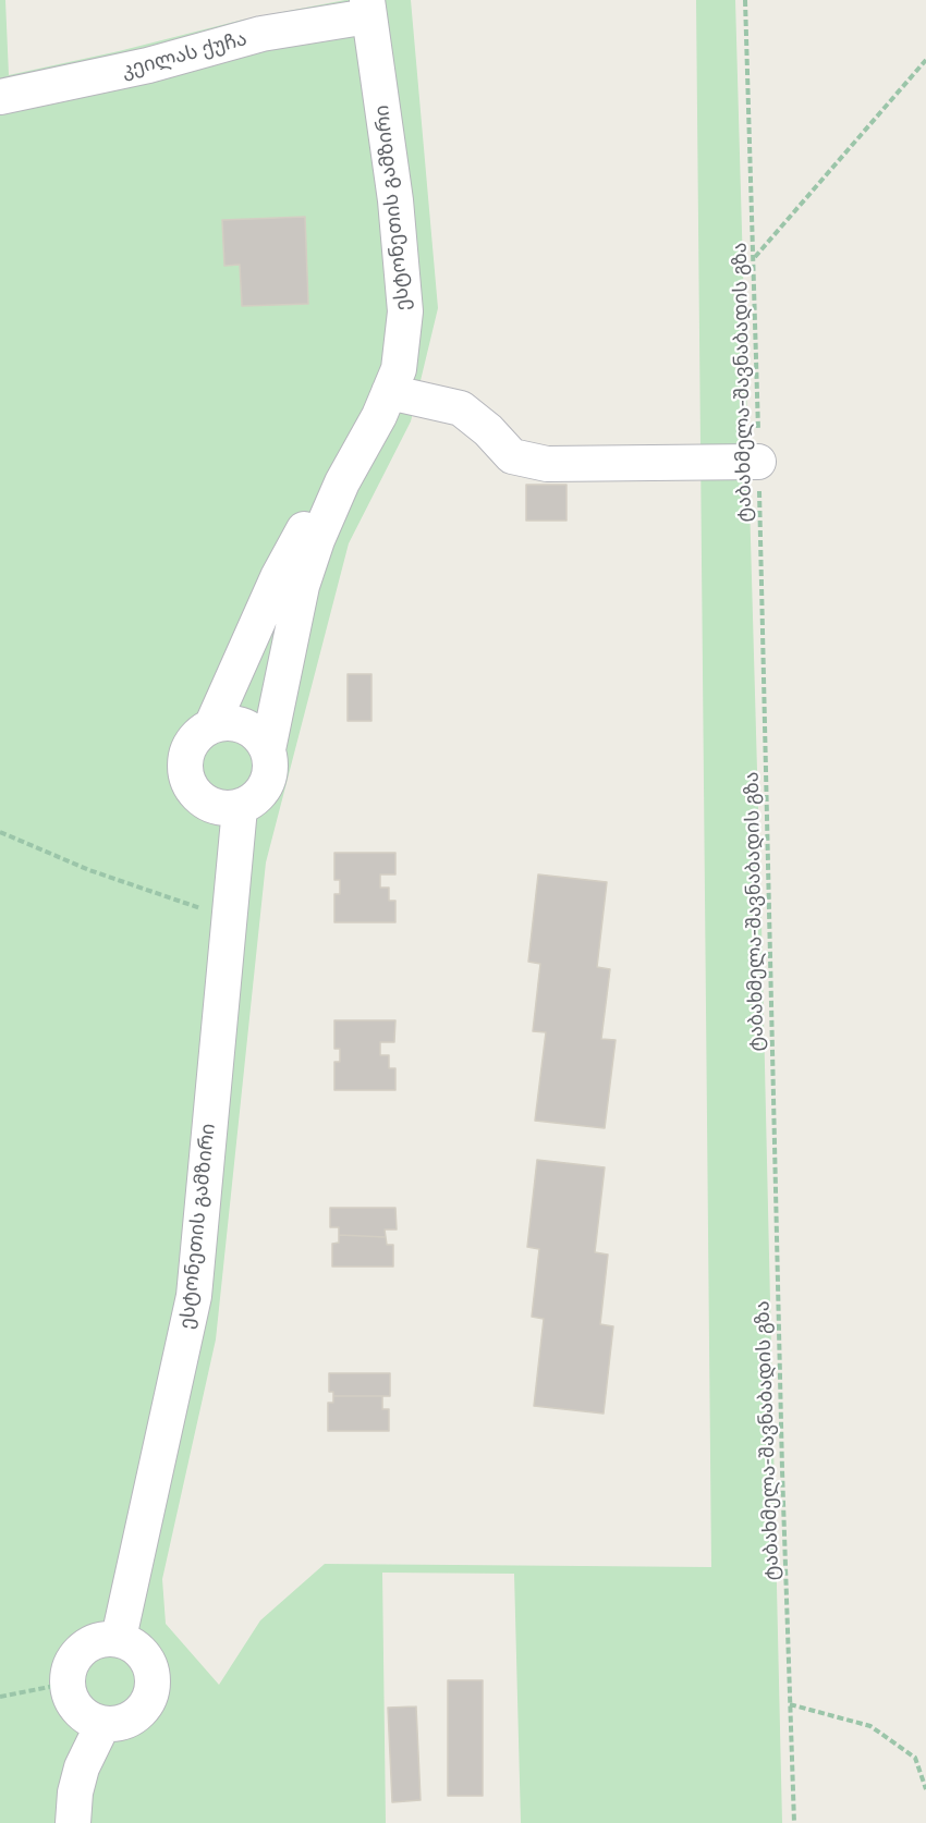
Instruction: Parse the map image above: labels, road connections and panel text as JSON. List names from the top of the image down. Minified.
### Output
{"streets":{"street":["კეილას ქუჩა","ესტონეთის გამზირი"],"path":["ტაბახმელა-შავნაბადის გზა"]},"crossings":[["კეილას ქუჩა","ესტონეთის გამზირი"]]}
